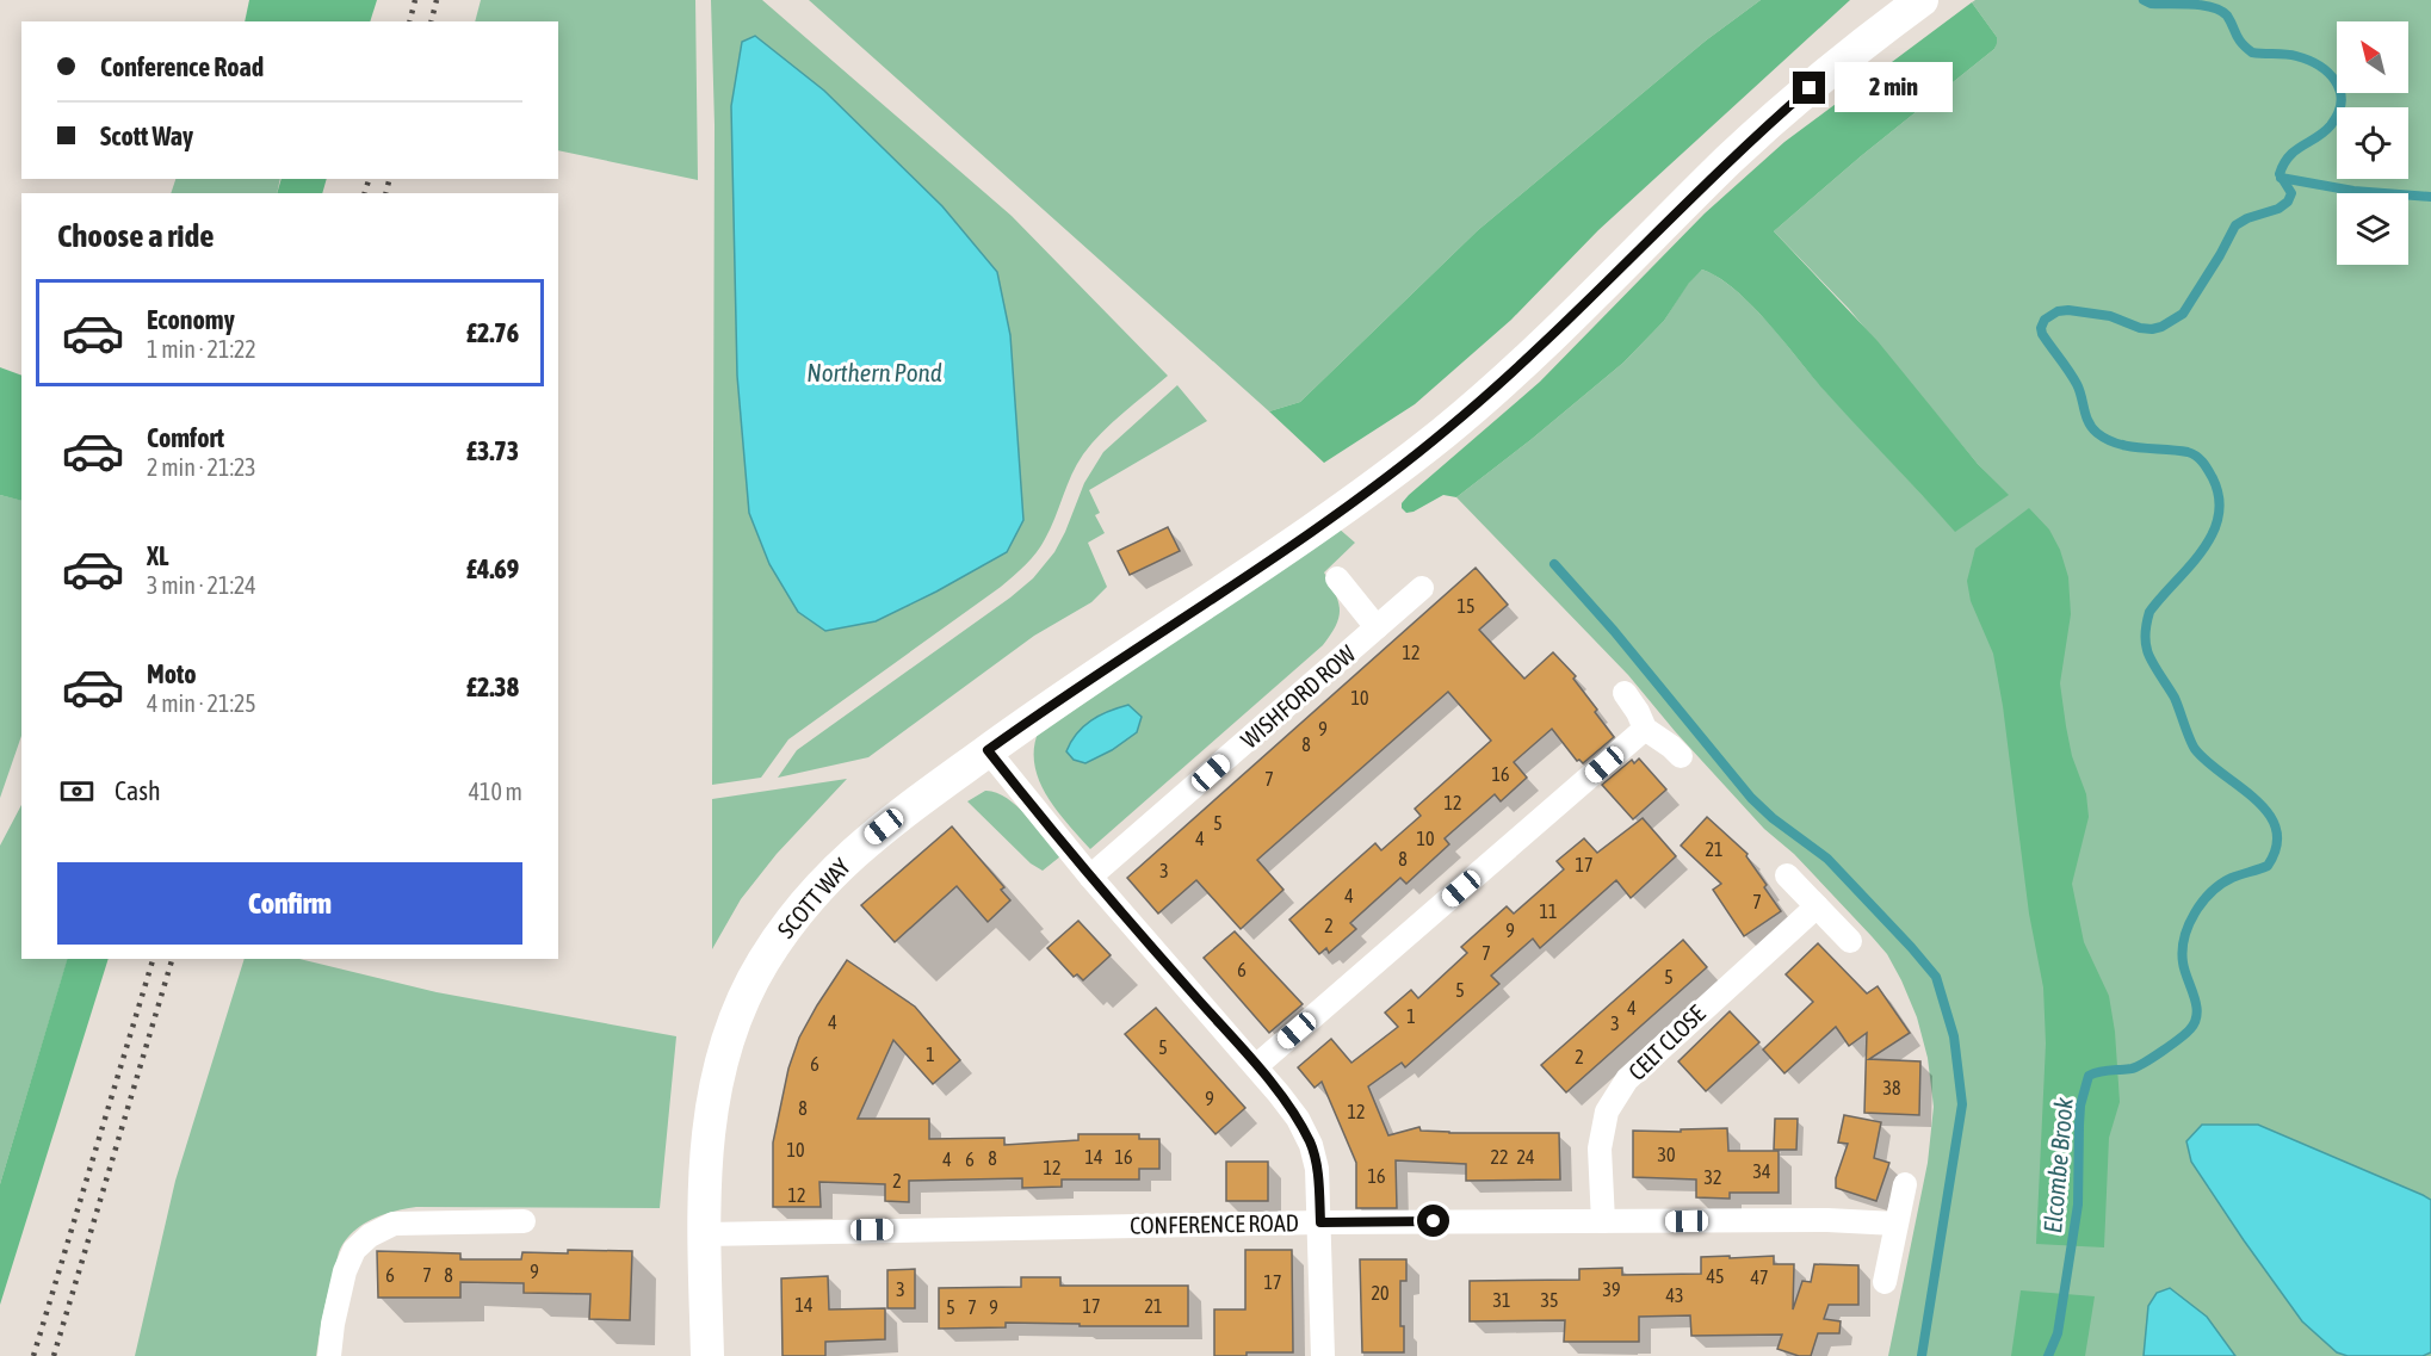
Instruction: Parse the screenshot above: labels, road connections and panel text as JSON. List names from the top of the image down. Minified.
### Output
{"streets":{"street":["WISHFORD ROW","SCOTT WAY","CELT CLOSE","CONFERENCE ROAD"]},"crossings":[["SCOTT WAY","CONFERENCE ROAD"],["CELT CLOSE","CONFERENCE ROAD"]],"water":["Northern Pond","Elcombe Brook"],"house_numbers":["15","12","10","9","8","16","7","12","5","4","10","21","8","17","3","4","7","11","2","9","7","6","5","5","4","1","4","3","5","1","2","6","38","9","8","12","10","30","14","16","22","24","8","4","6","12","34","16","32","2","12","9","6","7","8","45","47","17","3","39","20","43","31","35","14","17","21","5","7","9"],"north":"top left","page":{"banner":["Conference Road","Scott Way"],"bubble":"2 min","heading":"Choose a ride","list":[{"name":"Economy","note":"1 min · 21:22","value":"£2.76"},{"name":"Comfort","note":"2 min · 21:23","value":"£3.73"},{"name":"XL","note":"3 min · 21:24","value":"£4.69"},{"name":"Moto","note":"4 min · 21:25","value":"£2.38"}],"pay":["Cash","410 m"],"buttons":"Confirm"}}
